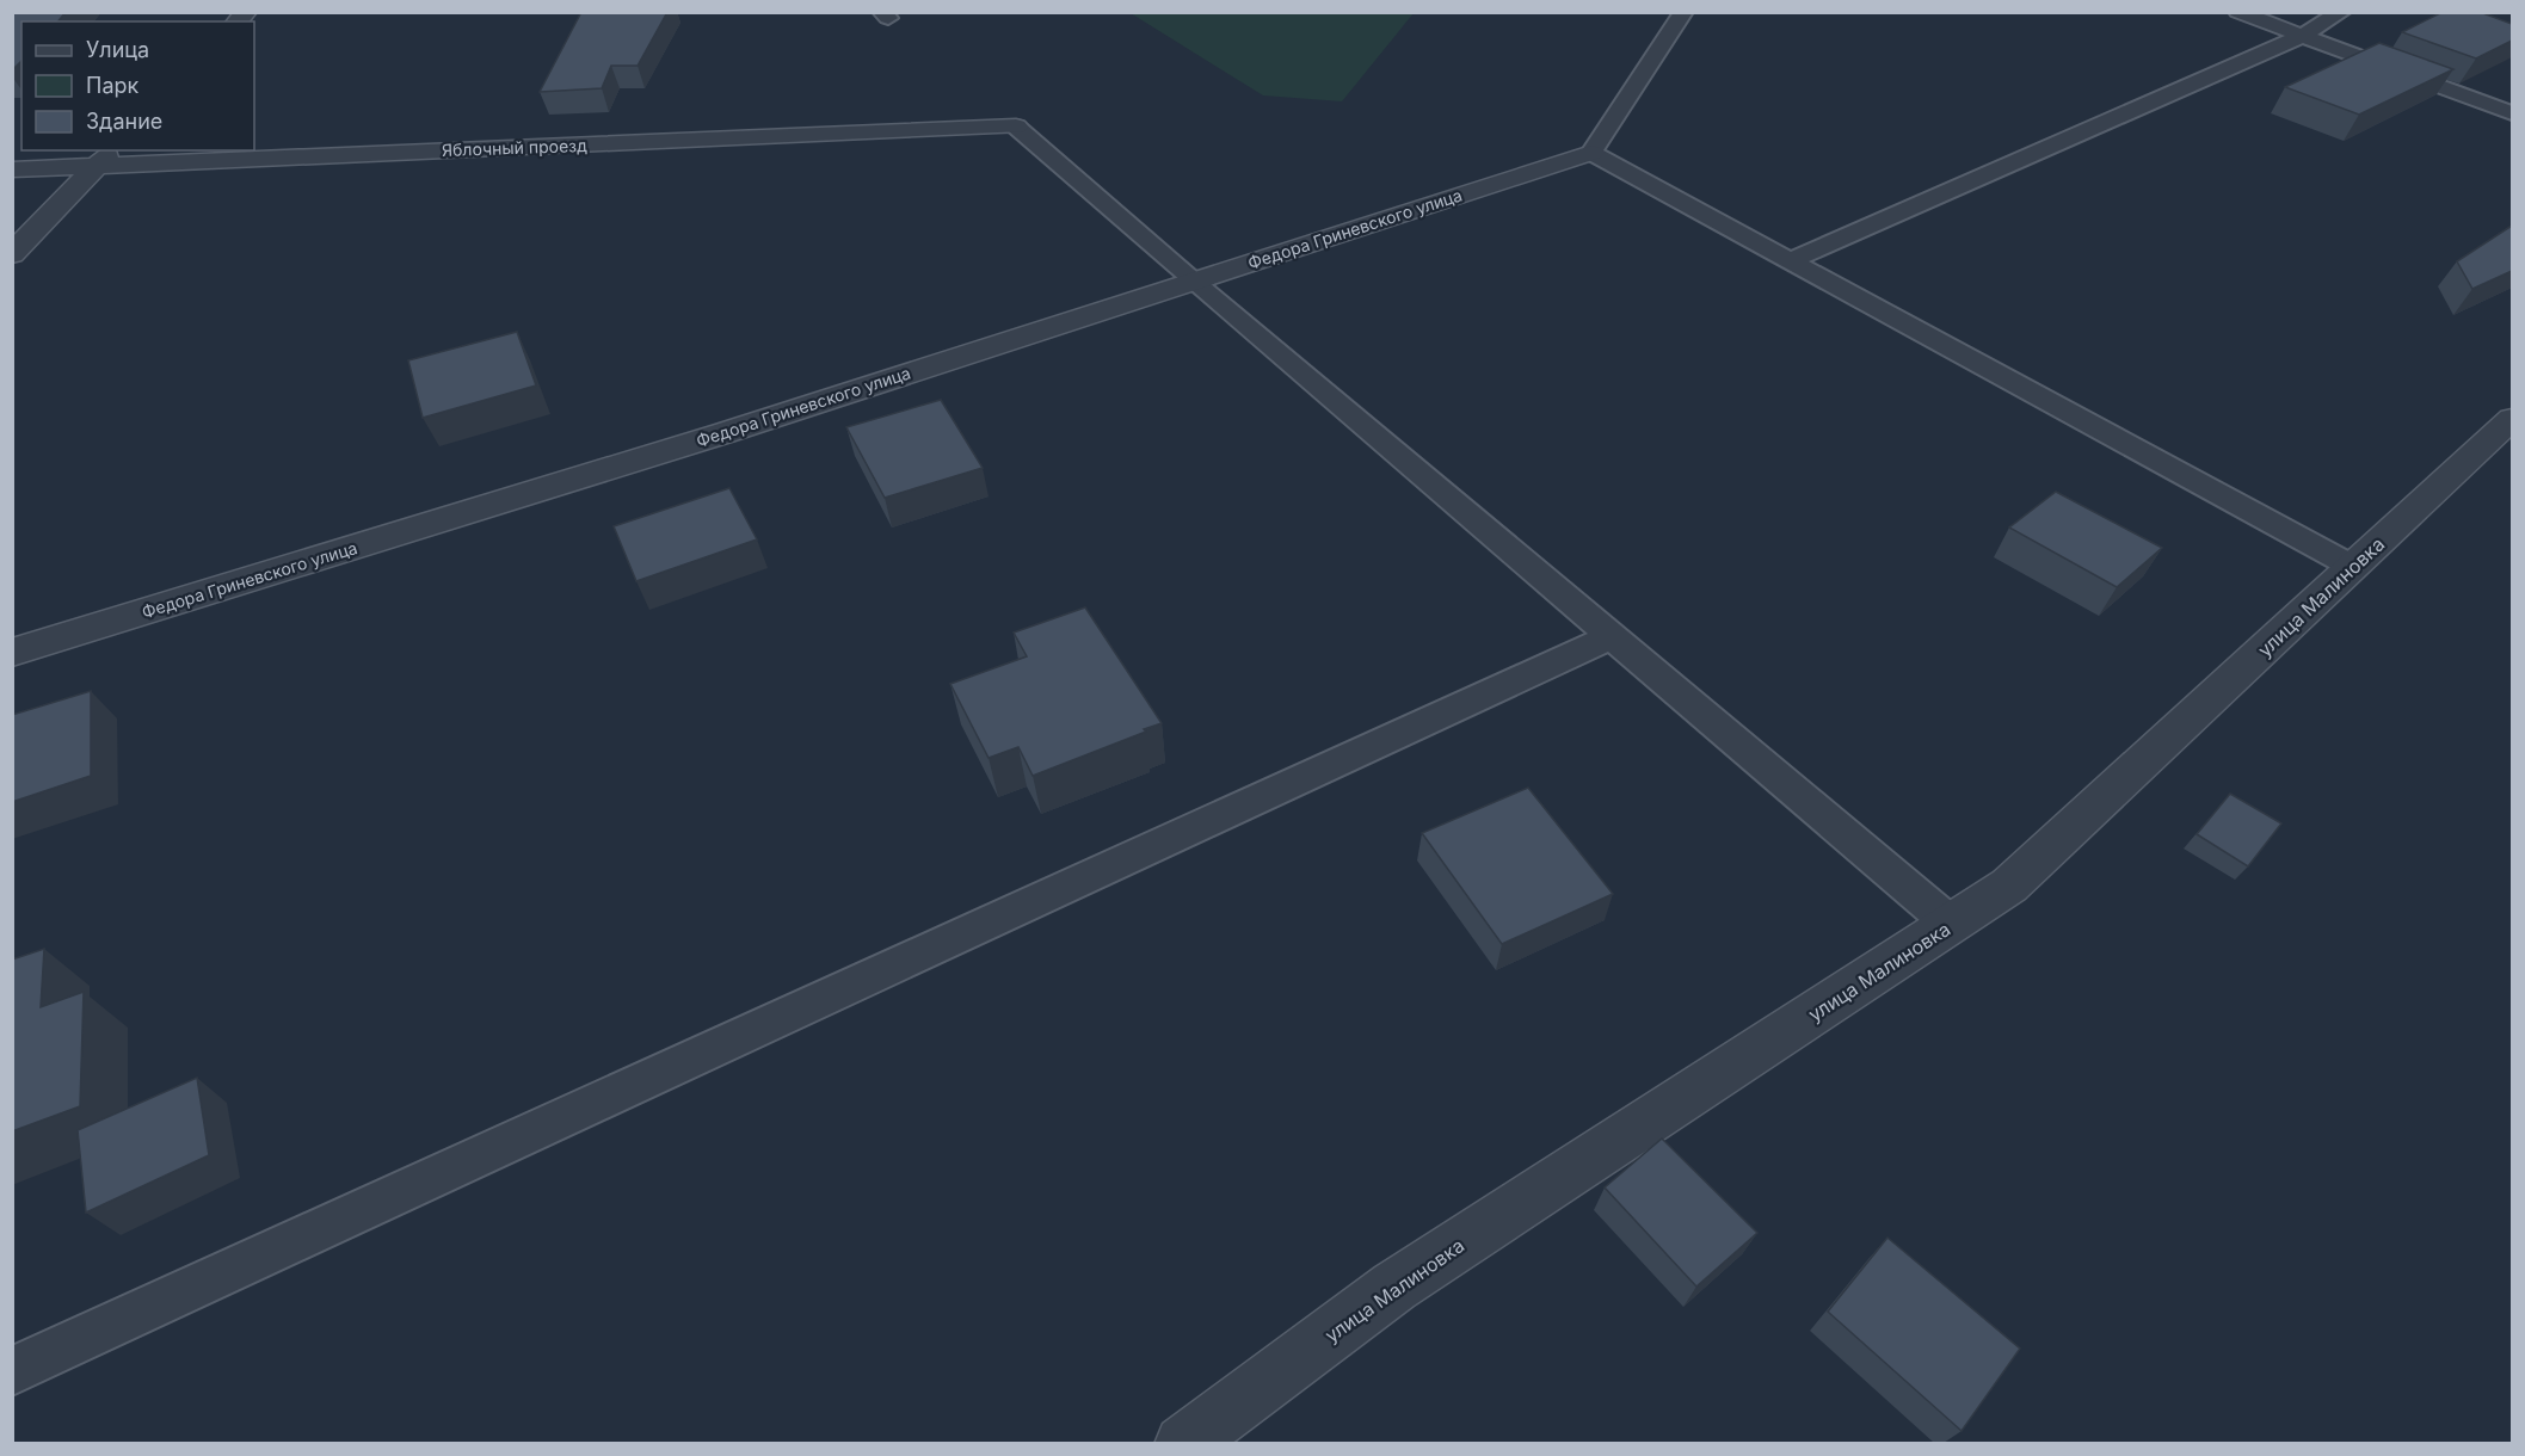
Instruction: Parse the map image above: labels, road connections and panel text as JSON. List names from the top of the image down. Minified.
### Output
{"streets":{"street":["Яблочный проезд","Федора Гриневского улица","улица Малиновка"]},"legend":["Улица","Парк","Здание"]}
